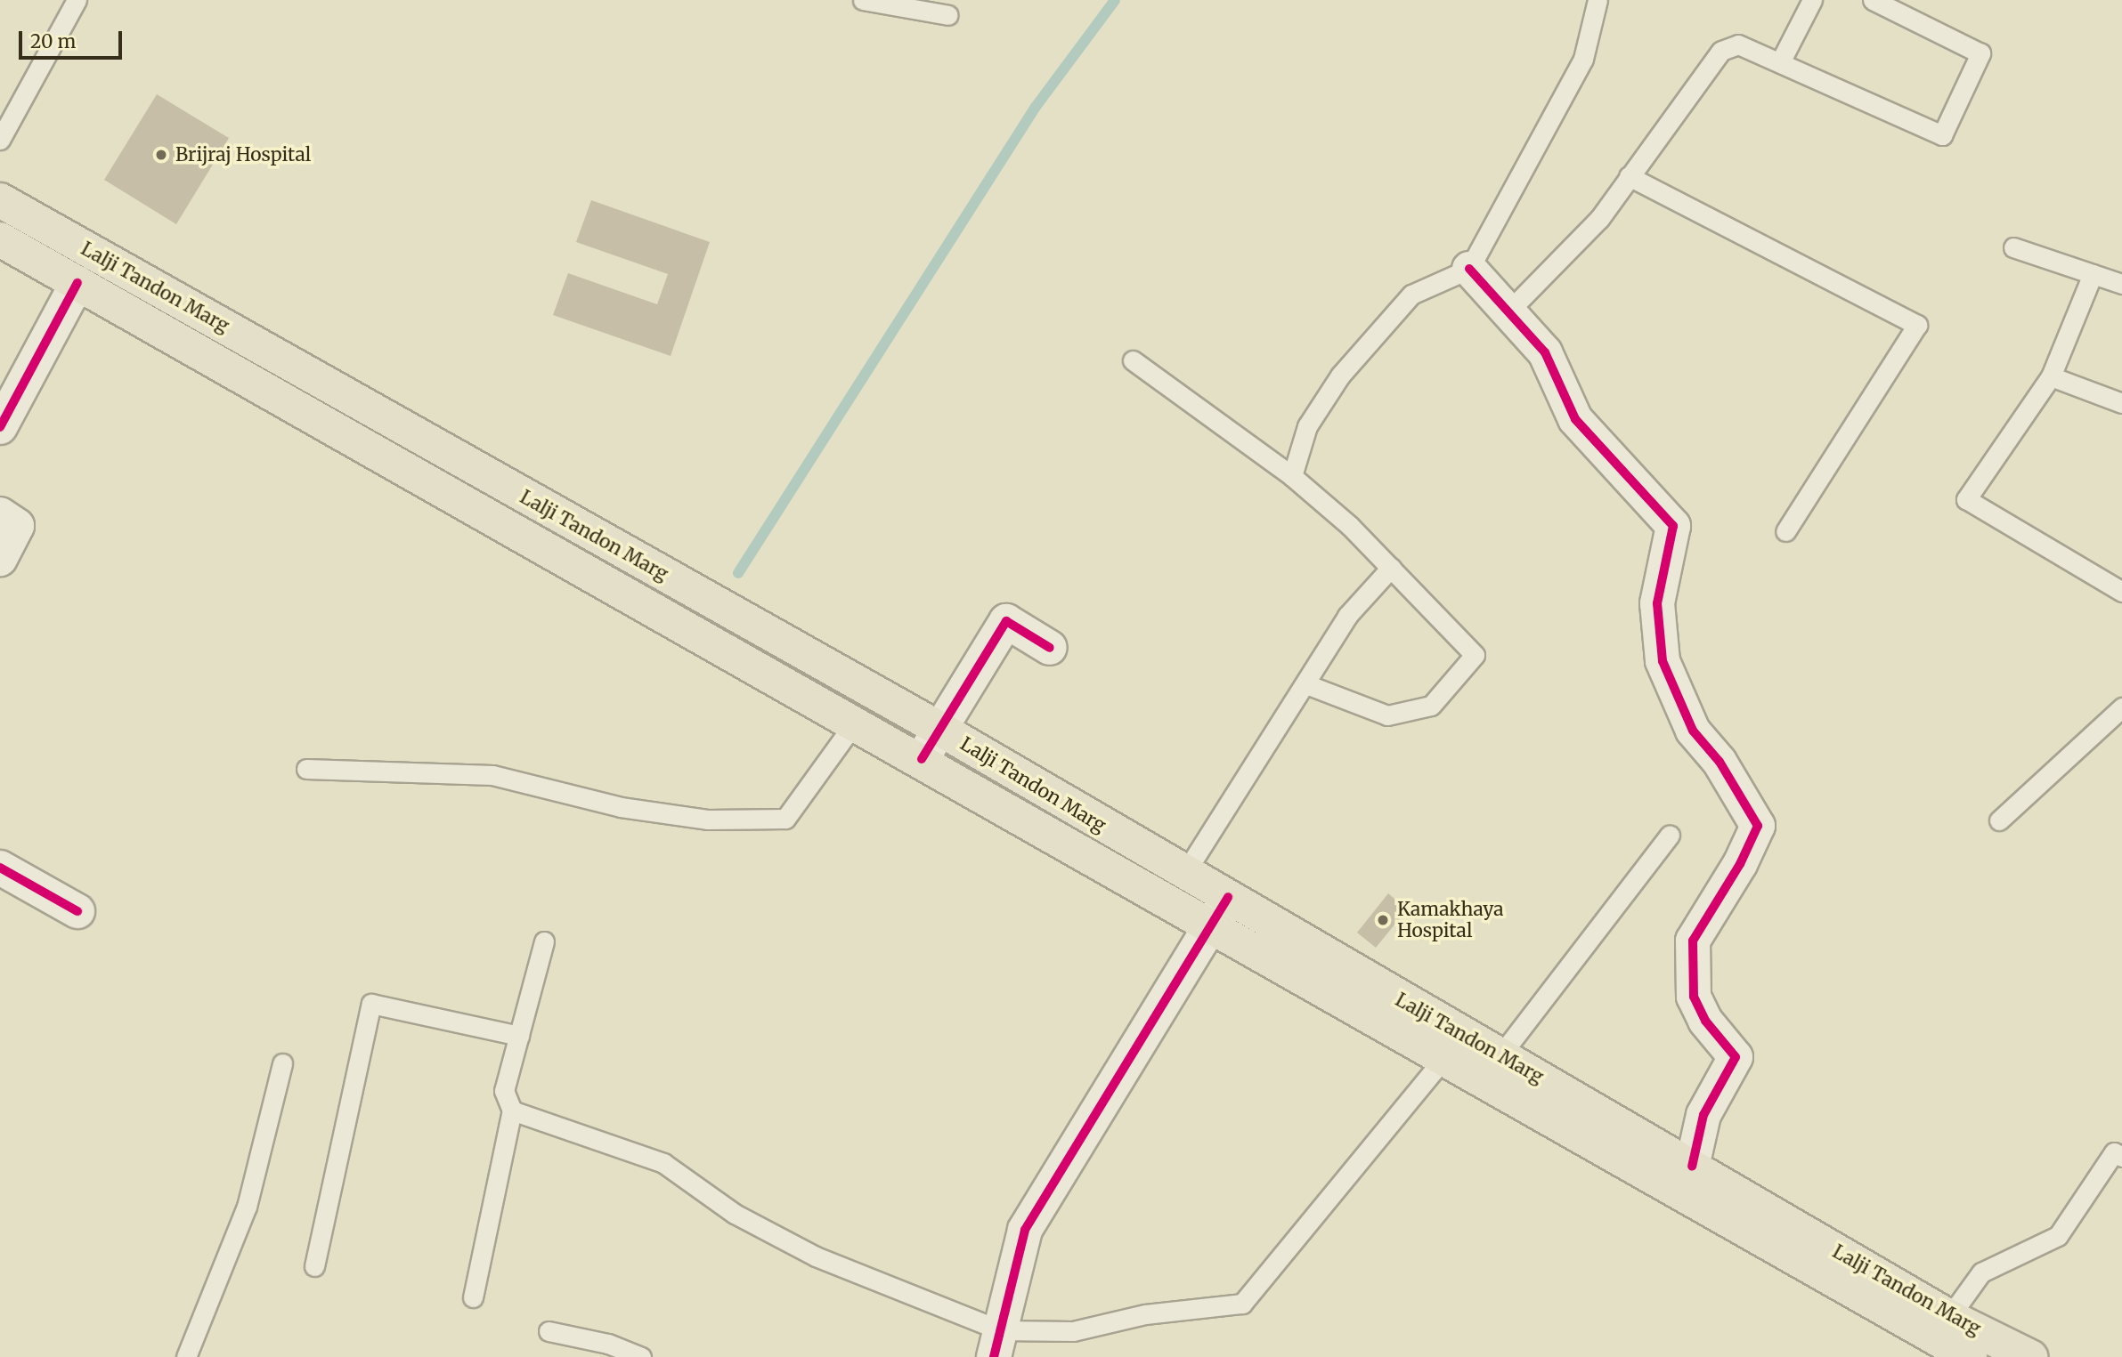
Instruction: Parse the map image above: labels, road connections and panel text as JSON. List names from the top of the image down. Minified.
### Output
{"streets":{"main road":["Lalji Tandon Marg"]},"places":["Brijraj Hospital","Kamakhaya Hospital"],"scale_bar":"20 m"}
